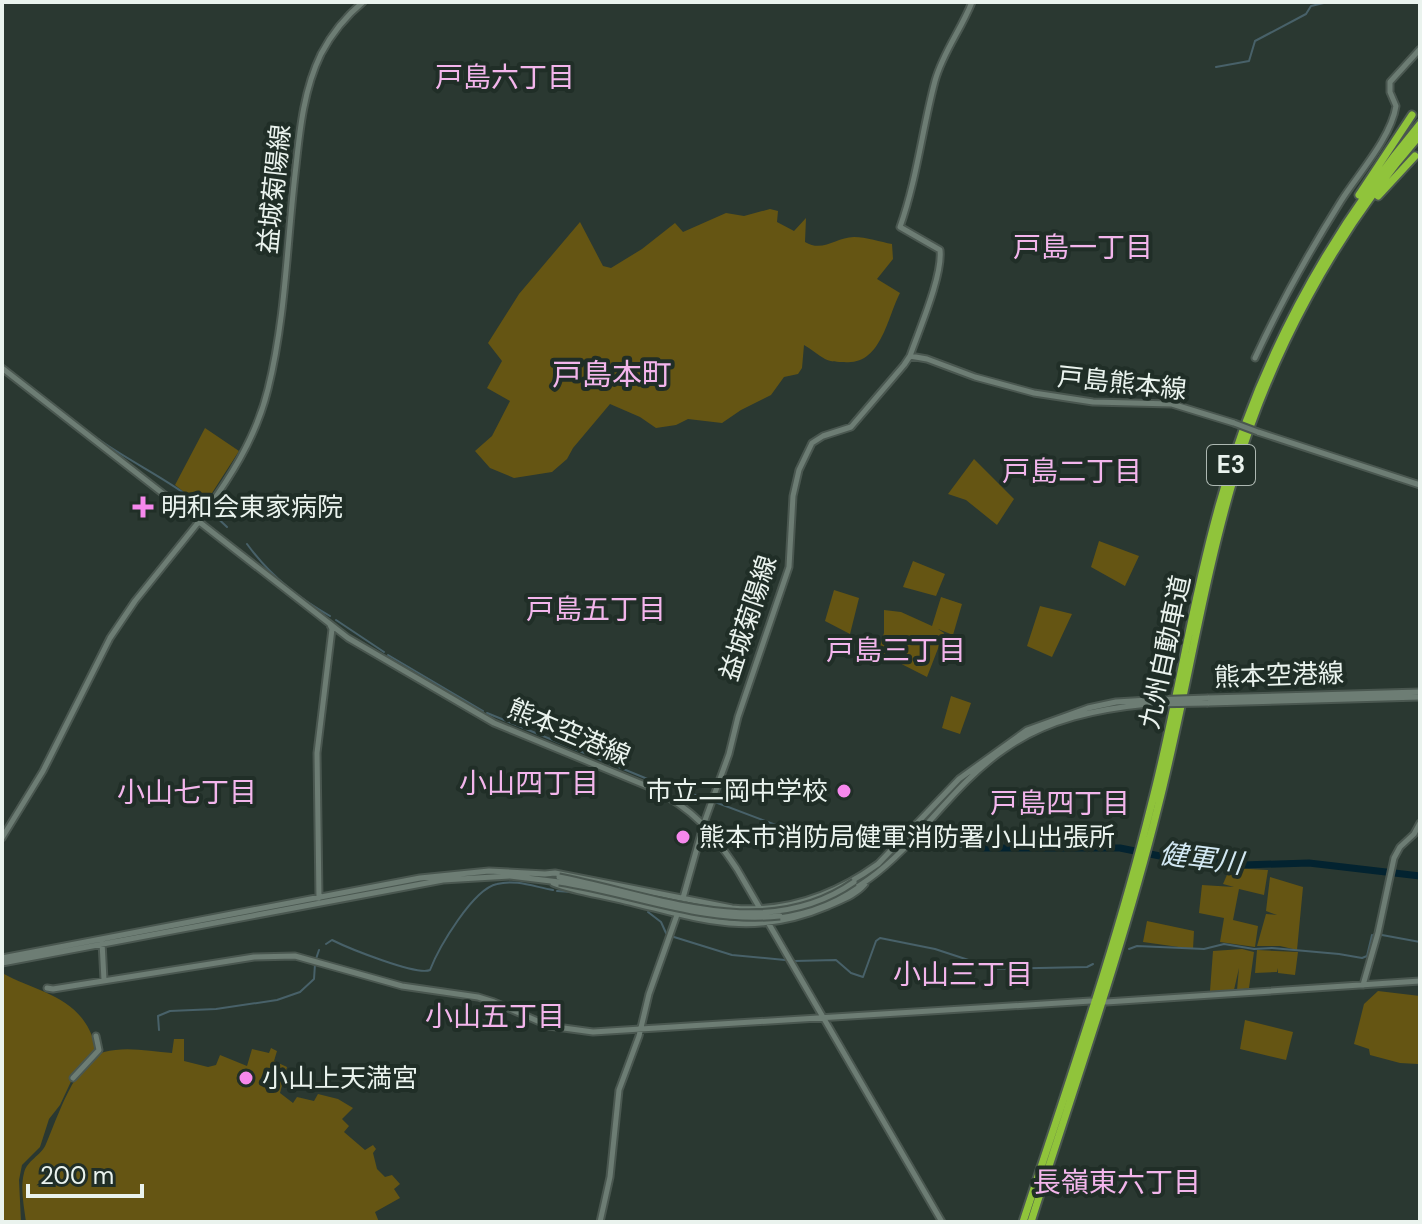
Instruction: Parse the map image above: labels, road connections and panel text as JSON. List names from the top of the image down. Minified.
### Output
{"streets":{"highway":["E3","九州自動車道"],"main road":["益城菊陽線","戸島熊本線","熊本空港線"]},"crossings":[["益城菊陽線","戸島熊本線"],["益城菊陽線","熊本空港線"]],"districts":["戸島六丁目","戸島一丁目","戸島本町","戸島二丁目","戸島五丁目","戸島三丁目","小山四丁目","小山七丁目","戸島四丁目","小山三丁目","小山五丁目","長嶺東六丁目"],"water":["健軍川"],"places":{"health":["明和会東家病院"],"other":["市立二岡中学校","熊本市消防局健軍消防署小山出張所","小山上天満宮"]},"scale_bar":"200 m"}
